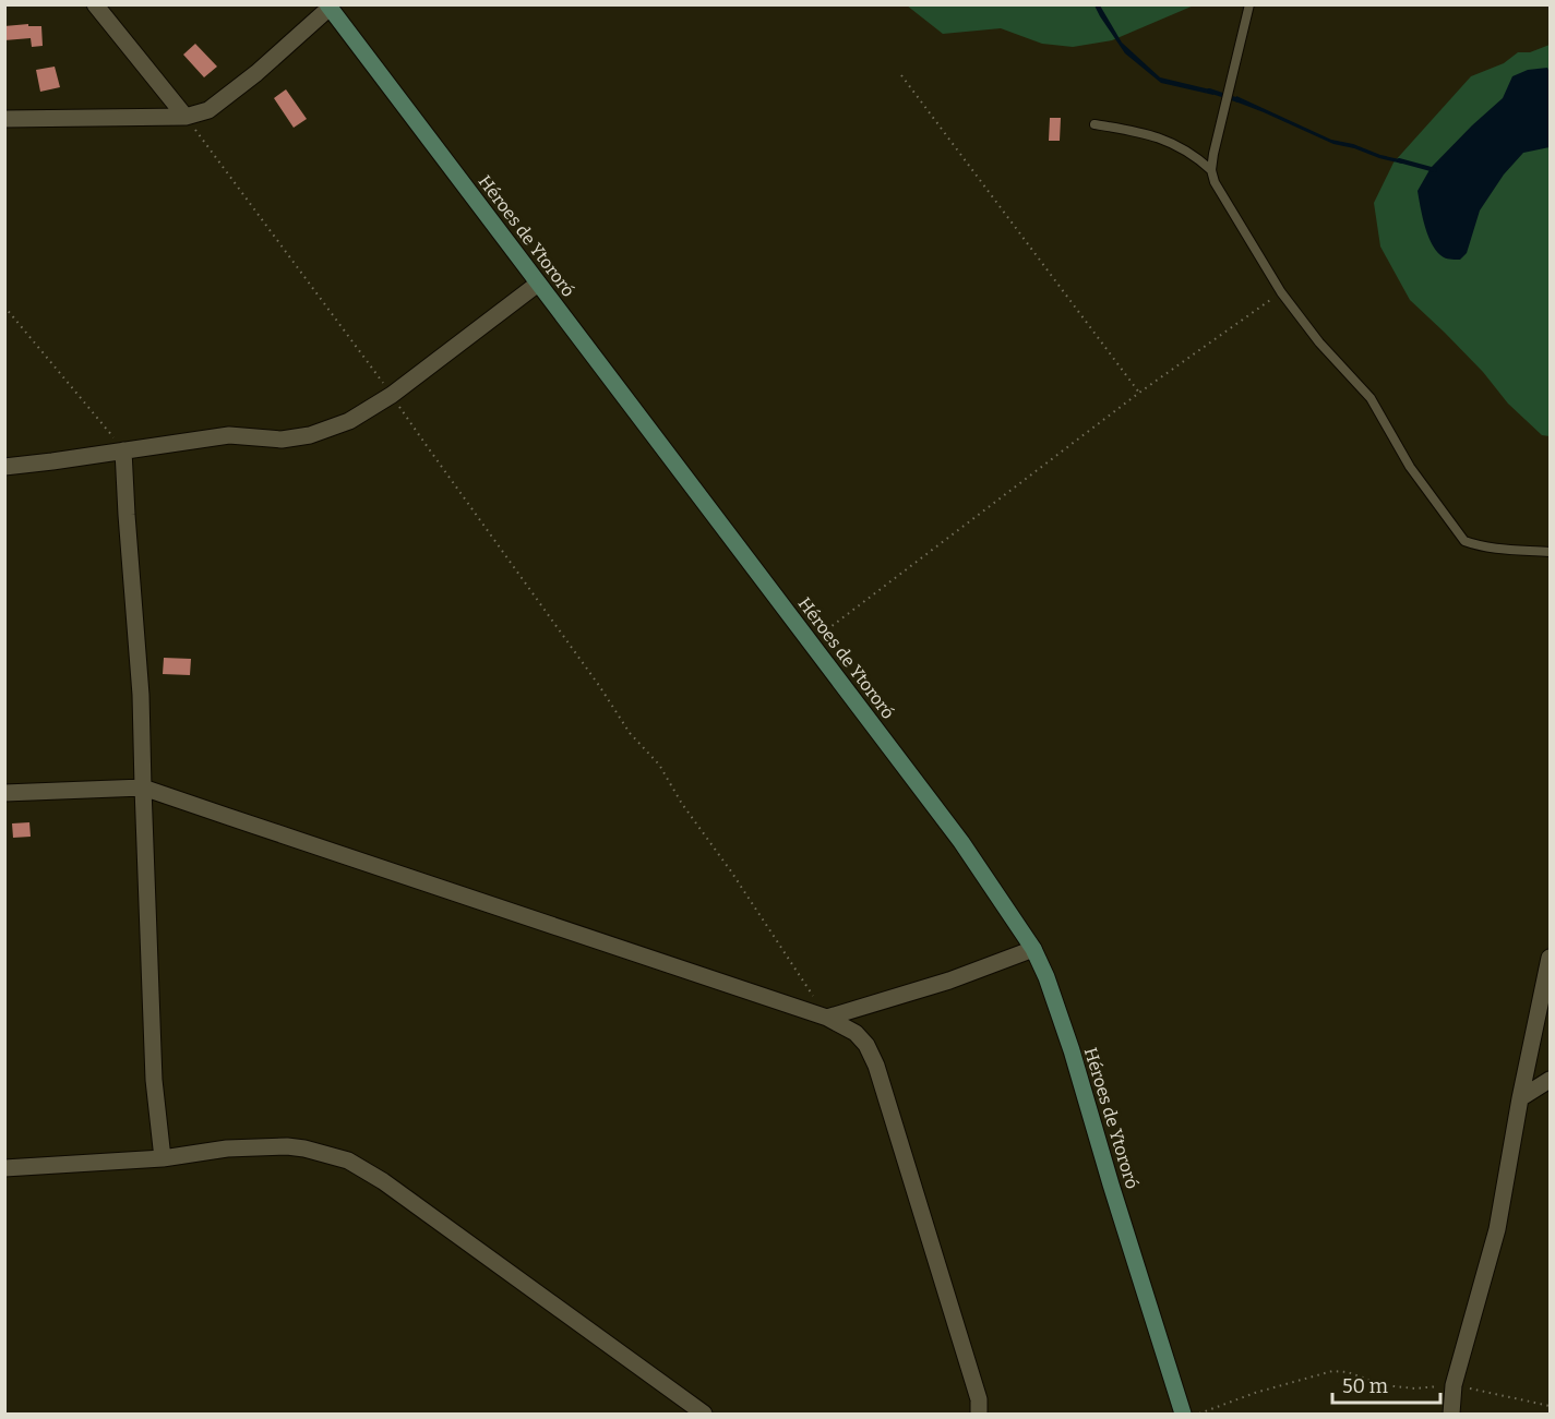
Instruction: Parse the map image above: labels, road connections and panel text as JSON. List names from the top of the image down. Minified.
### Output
{"streets":{"main road":["Héroes de Ytororó"]},"scale_bar":"50 m"}
